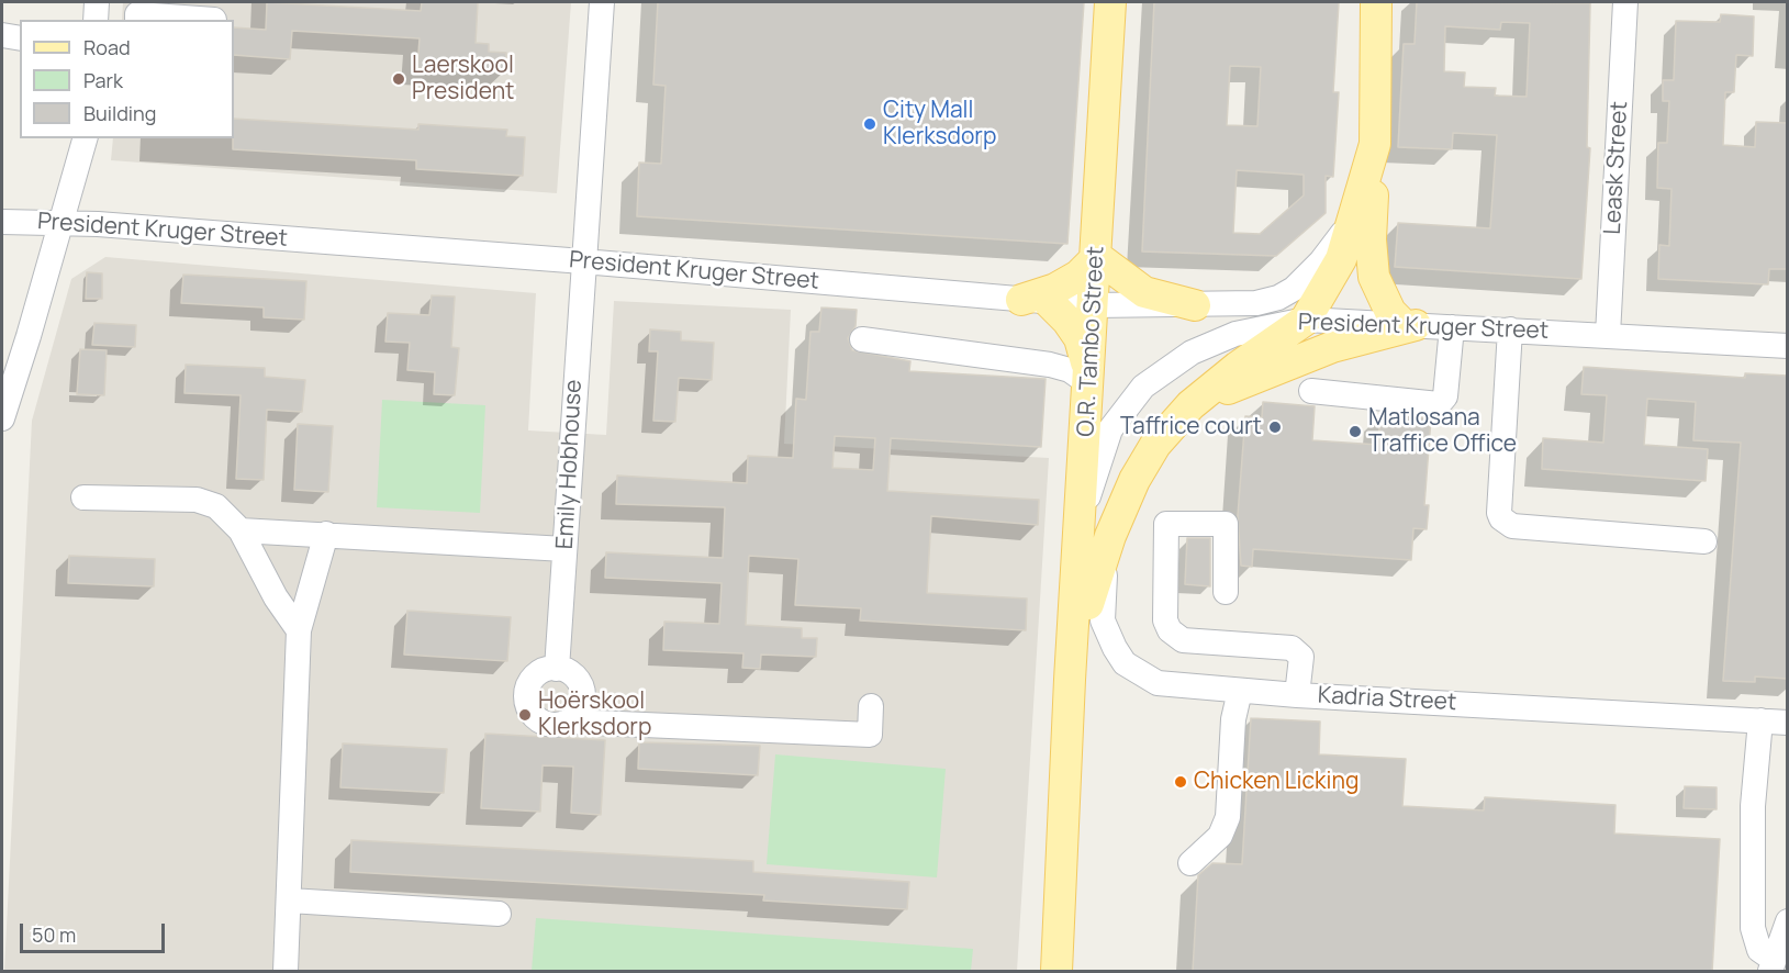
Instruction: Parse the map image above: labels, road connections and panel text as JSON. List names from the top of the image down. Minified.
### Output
{"streets":{"main road":["O.R. Tambo Street"],"street":["Leask Street","President Kruger Street","Emily Hobhouse","Kadria Street"]},"crossings":[["Leask Street","President Kruger Street"],["President Kruger Street","O.R. Tambo Street"],["President Kruger Street","Emily Hobhouse"],["O.R. Tambo Street","Kadria Street"]],"places":["Laerskool President","City Mall Klerksdorp","Taffrice court","Matlosana Traffice Office","Hoërskool Klerksdorp","Chicken Licking"],"legend":["Road","Park","Building"],"scale_bar":"50 m"}
